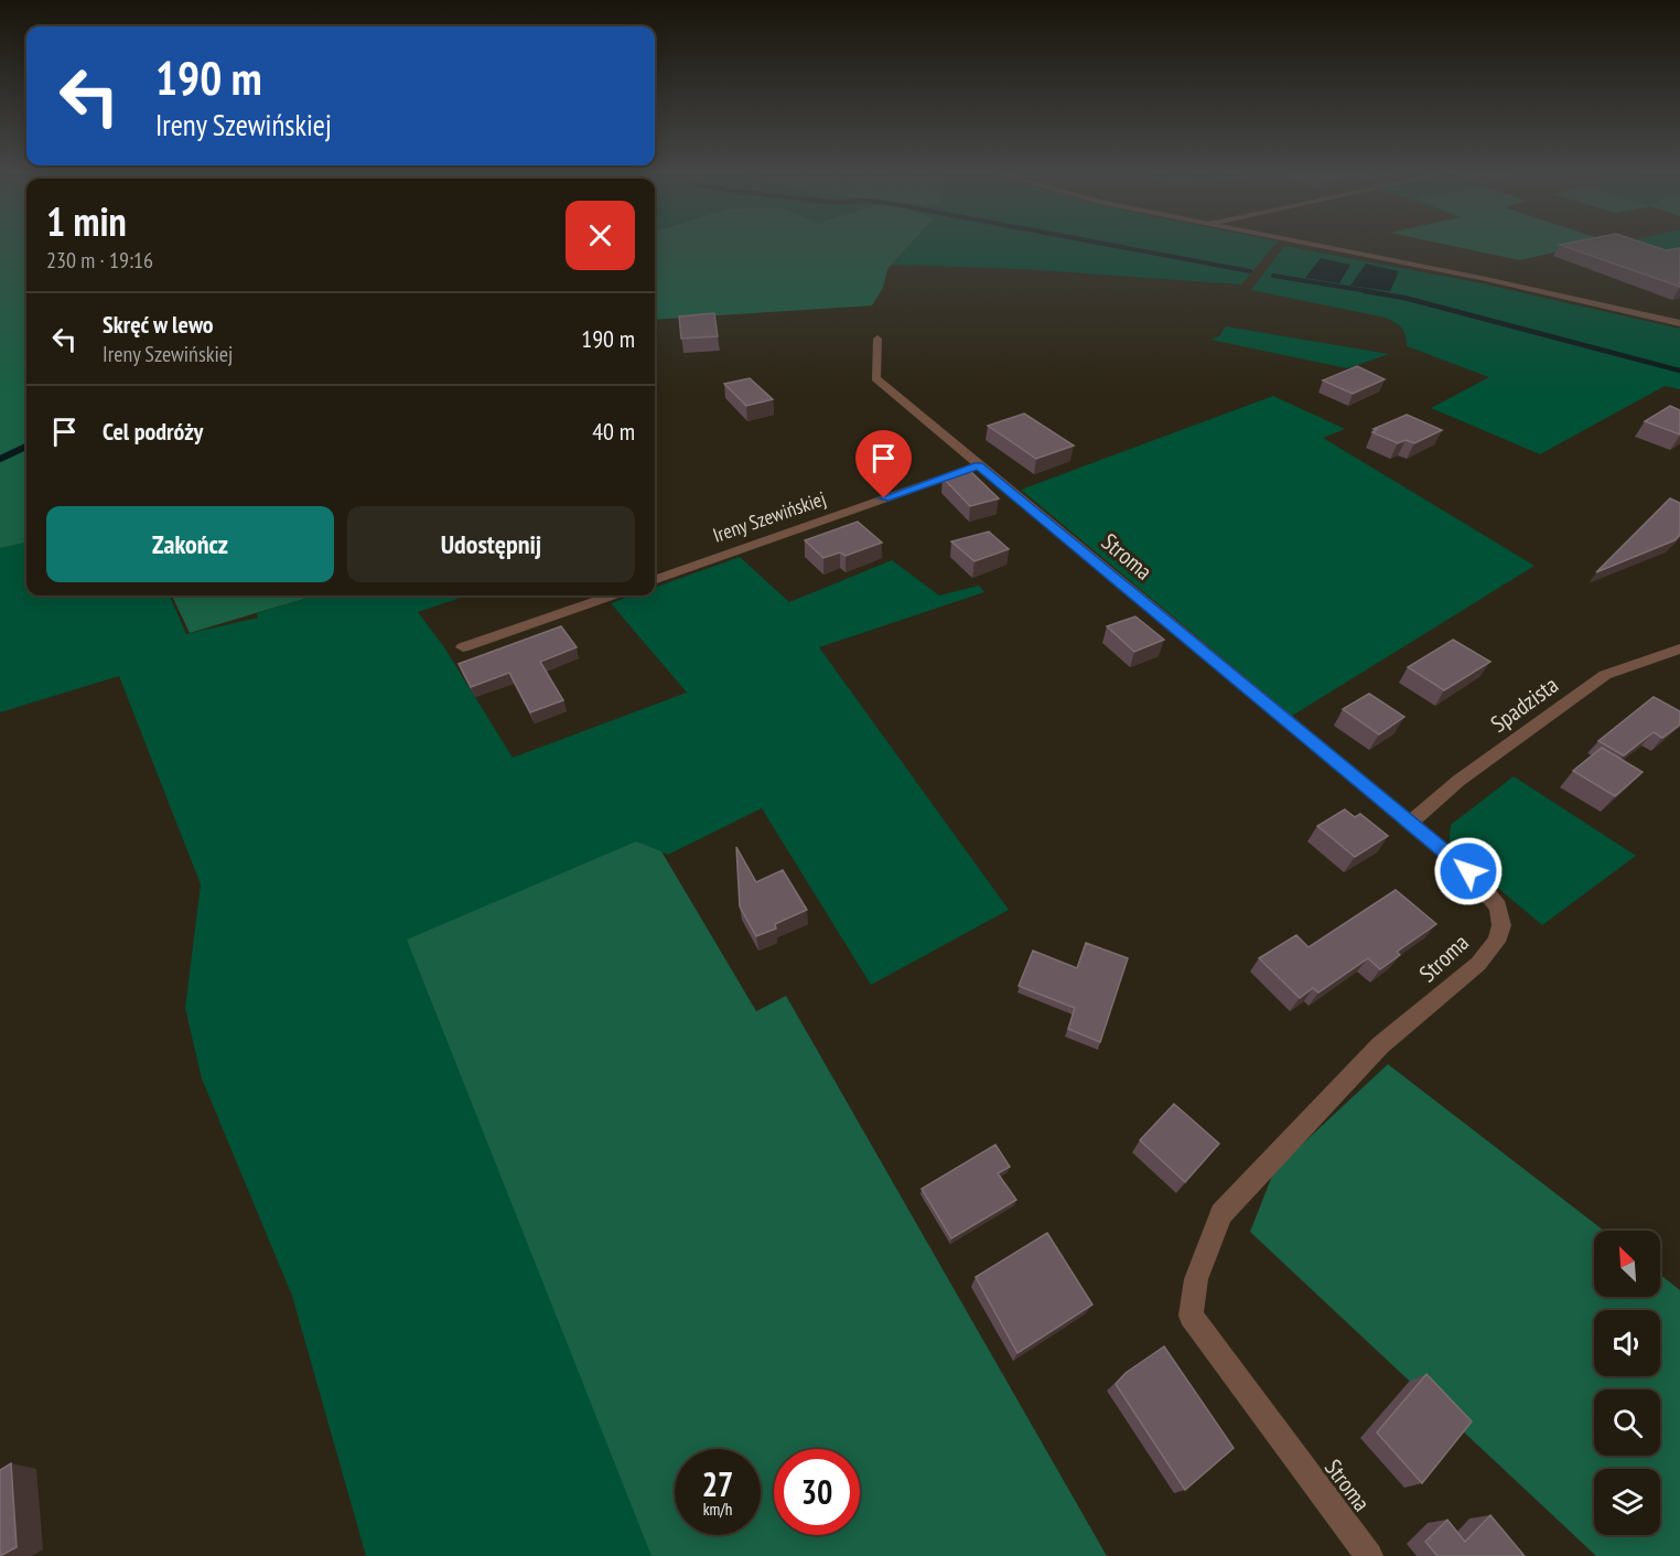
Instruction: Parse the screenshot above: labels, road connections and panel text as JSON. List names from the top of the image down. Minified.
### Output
{"streets":{"street":["Ireny Szewińskiej","Stroma","Spadzista"]},"crossings":[["Ireny Szewińskiej","Stroma"],["Stroma","Spadzista"]],"north":"top left","page":{"turn":["190 m","Ireny Szewińskiej"],"heading":["1 min","230 m · 19:16"],"list":[{"name":"Skręć w lewo","note":"Ireny Szewińskiej","value":"190 m"},{"name":"Cel podróży","value":"40 m"}],"buttons":["Zakończ","Udostępnij"],"speed":"27 km/h","limit":"30"}}
